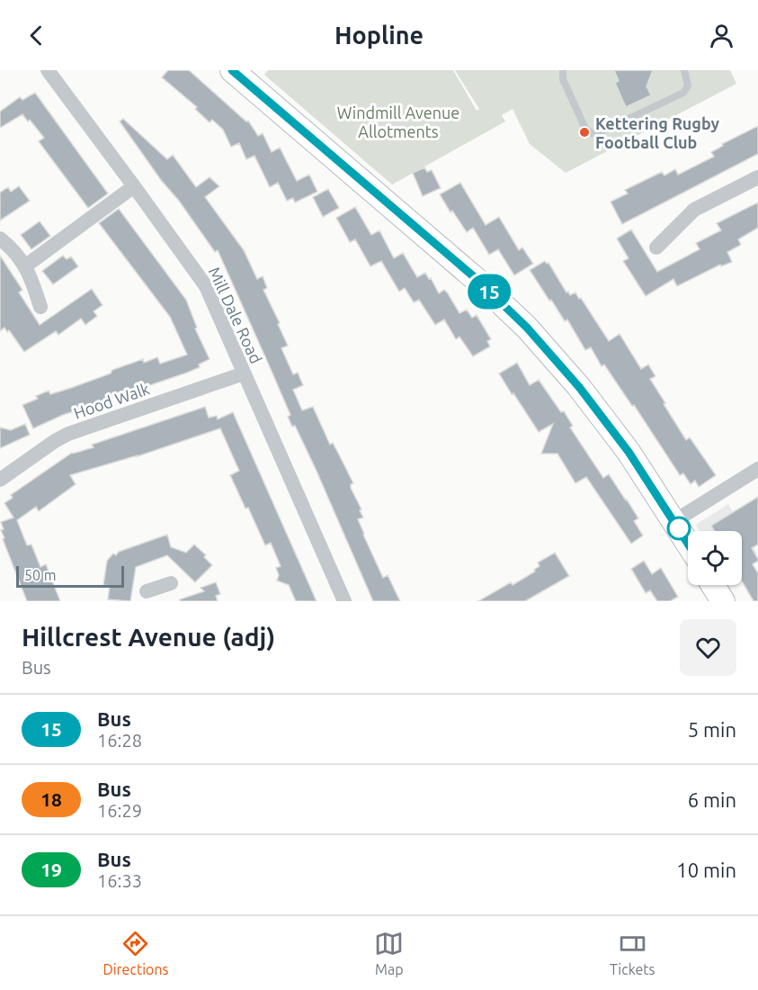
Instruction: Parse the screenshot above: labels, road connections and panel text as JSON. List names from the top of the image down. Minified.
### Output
{"streets":{"street":["Mill Dale Road","Hood Walk"]},"crossings":[["Mill Dale Road","Hood Walk"]],"parks":["Windmill Avenue Allotments"],"places":["Kettering Rugby Football Club"],"lines":["bus line 15"],"scale_bar":"50 m","page":{"header":"Hopline","on_map":"15","scale":"50 m","heading":["Hillcrest Avenue (adj)","Bus"],"list":[{"mark":"15","name":"Bus","note":"16:28","value":"5 min"},{"mark":"18","name":"Bus","note":"16:29","value":"6 min"},{"mark":"19","name":"Bus","note":"16:33","value":"10 min"}],"tabs":["Directions","Map","Tickets"]}}
